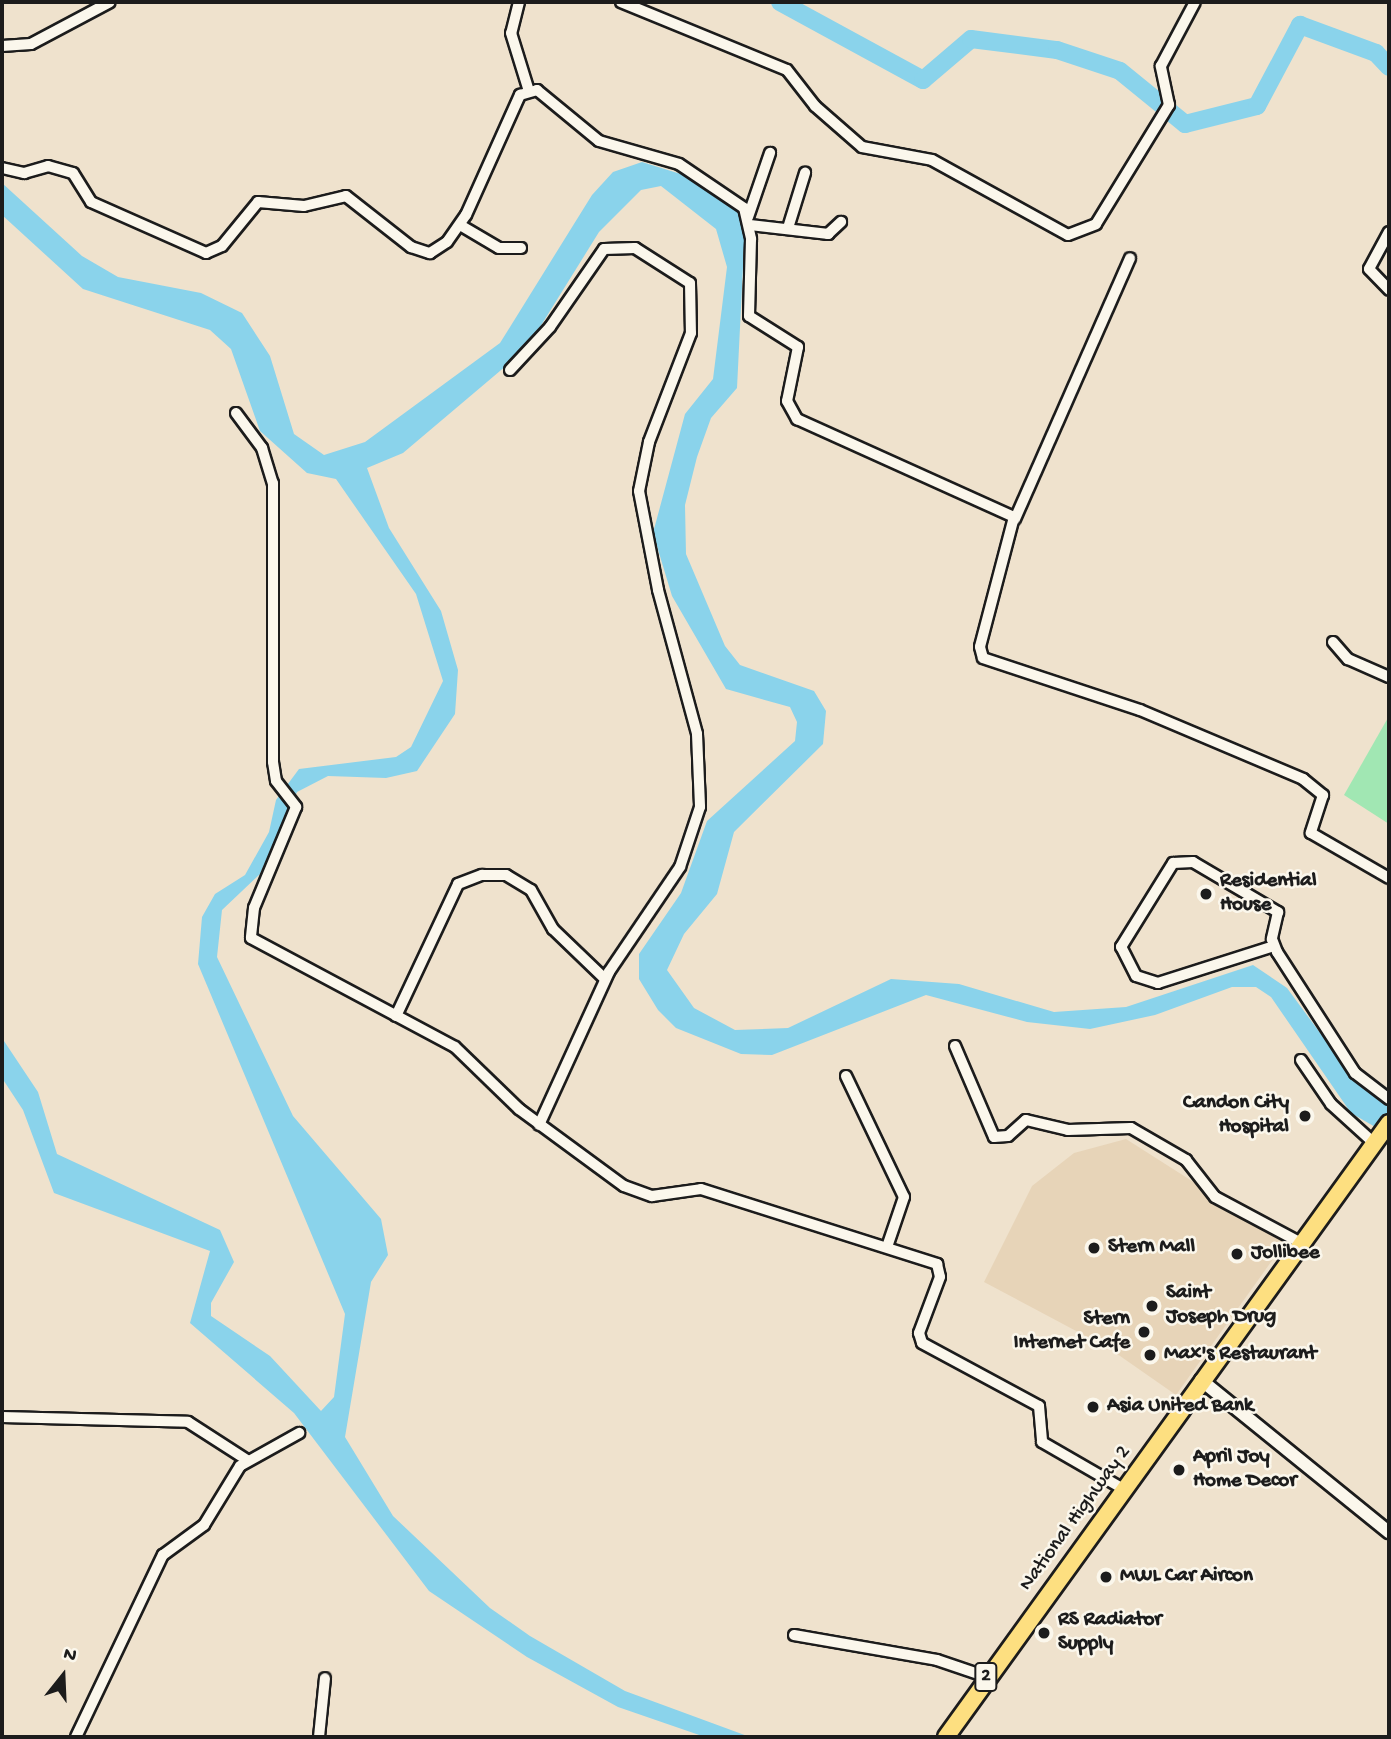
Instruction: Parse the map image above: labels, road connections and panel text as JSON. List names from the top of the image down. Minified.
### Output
{"streets":{"main road":["National Highway 2","2"]},"places":["Residential House","Candon City Hospital","Stern Mall","Jollibee","Saint Joseph Drug","Stern Internet Cafe","Max's Restaurant","Asia United Bank","April Joy Home Decor","MWL Car Aircon","RS Radiator Supply"],"north":"top"}
